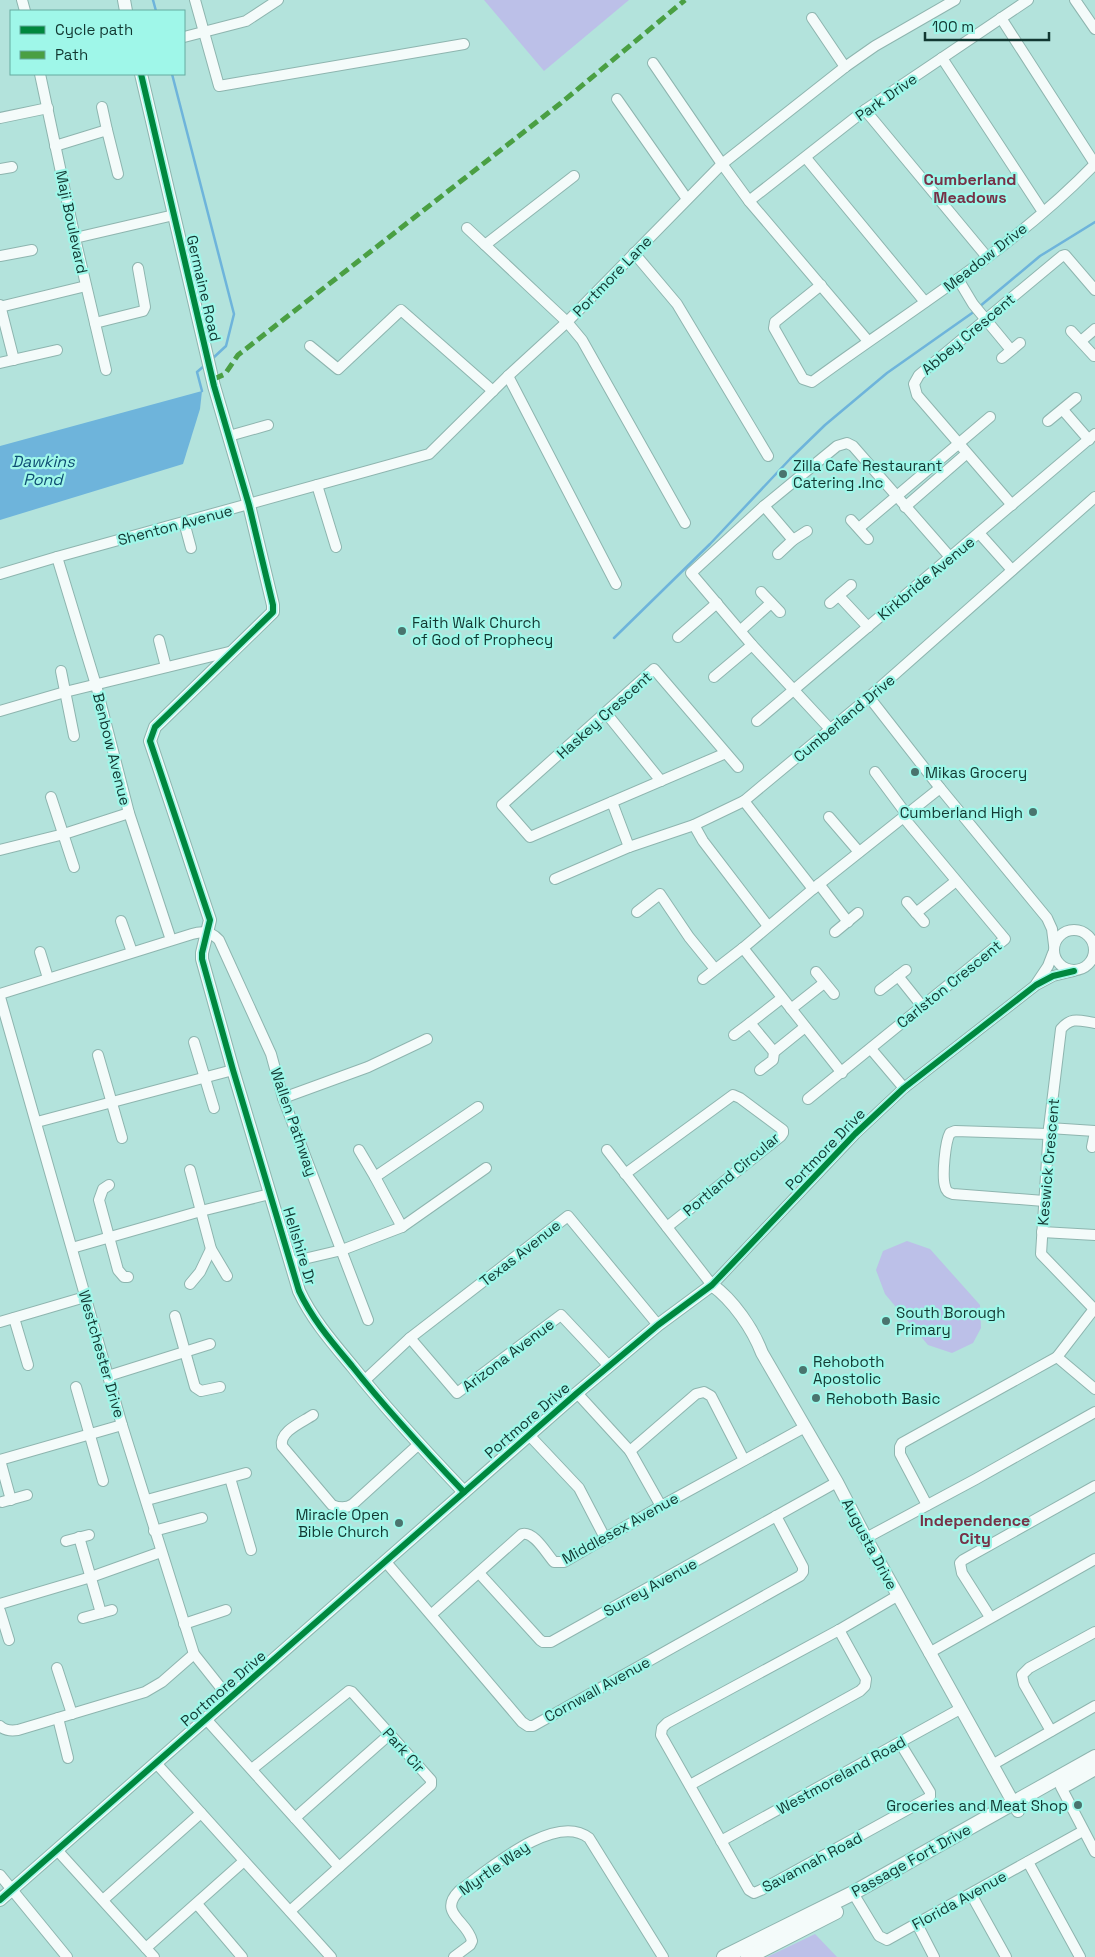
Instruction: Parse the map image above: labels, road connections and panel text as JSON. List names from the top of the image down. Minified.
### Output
{"streets":{"main road":["Passage Fort Drive"],"street":["Park Drive","Maji Boulevard","Meadow Drive","Portmore Lane","Germaine Road","Abbey Crescent","Shenton Avenue","Kirkbride Avenue","Haskey Crescent","Cumberland Drive","Benbow Avenue","Carlston Crescent","Wallen Pathway","Portmore Drive","Keswick Crescent","Portland Circular","Hellshire Dr","Texas Avenue","Westchester Drive","Arizona Avenue","Middlesex Avenue","Augusta Drive","Surrey Avenue","Cornwall Avenue","Park Cir","Westmoreland Road","Savannah Road","Myrtle Way","Florida Avenue"]},"crossings":[["Portmore Lane","Germaine Road"],["Portmore Lane","Shenton Avenue"],["Germaine Road","Shenton Avenue"],["Abbey Crescent","Kirkbride Avenue"],["Shenton Avenue","Benbow Avenue"],["Shenton Avenue","Wallen Pathway"],["Shenton Avenue","Hellshire Dr"],["Portmore Drive","Hellshire Dr"],["Portmore Drive","Texas Avenue"],["Portmore Drive","Westchester Drive"],["Portmore Drive","Arizona Avenue"],["Portmore Drive","Augusta Drive"],["Portmore Drive","Cornwall Avenue"],["Hellshire Dr","Texas Avenue"],["Texas Avenue","Arizona Avenue"],["Middlesex Avenue","Augusta Drive"],["Middlesex Avenue","Surrey Avenue"],["Middlesex Avenue","Cornwall Avenue"],["Augusta Drive","Surrey Avenue"],["Augusta Drive","Westmoreland Road"],["Augusta Drive","Passage Fort Drive"],["Surrey Avenue","Cornwall Avenue"],["Westmoreland Road","Savannah Road"],["Passage Fort Drive","Florida Avenue"]],"districts":["Cumberland Meadows","Independence City"],"water":["Dawkins Pond"],"places":["Zilla Cafe Restaurant Catering .Inc","Faith Walk Church of God of Prophecy","Mikas Grocery","Cumberland High","South Borough Primary","Rehoboth Apostolic","Rehoboth Basic","Miracle Open Bible Church","Groceries and Meat Shop"],"legend":["Cycle path","Path"],"scale_bar":"100 m"}
